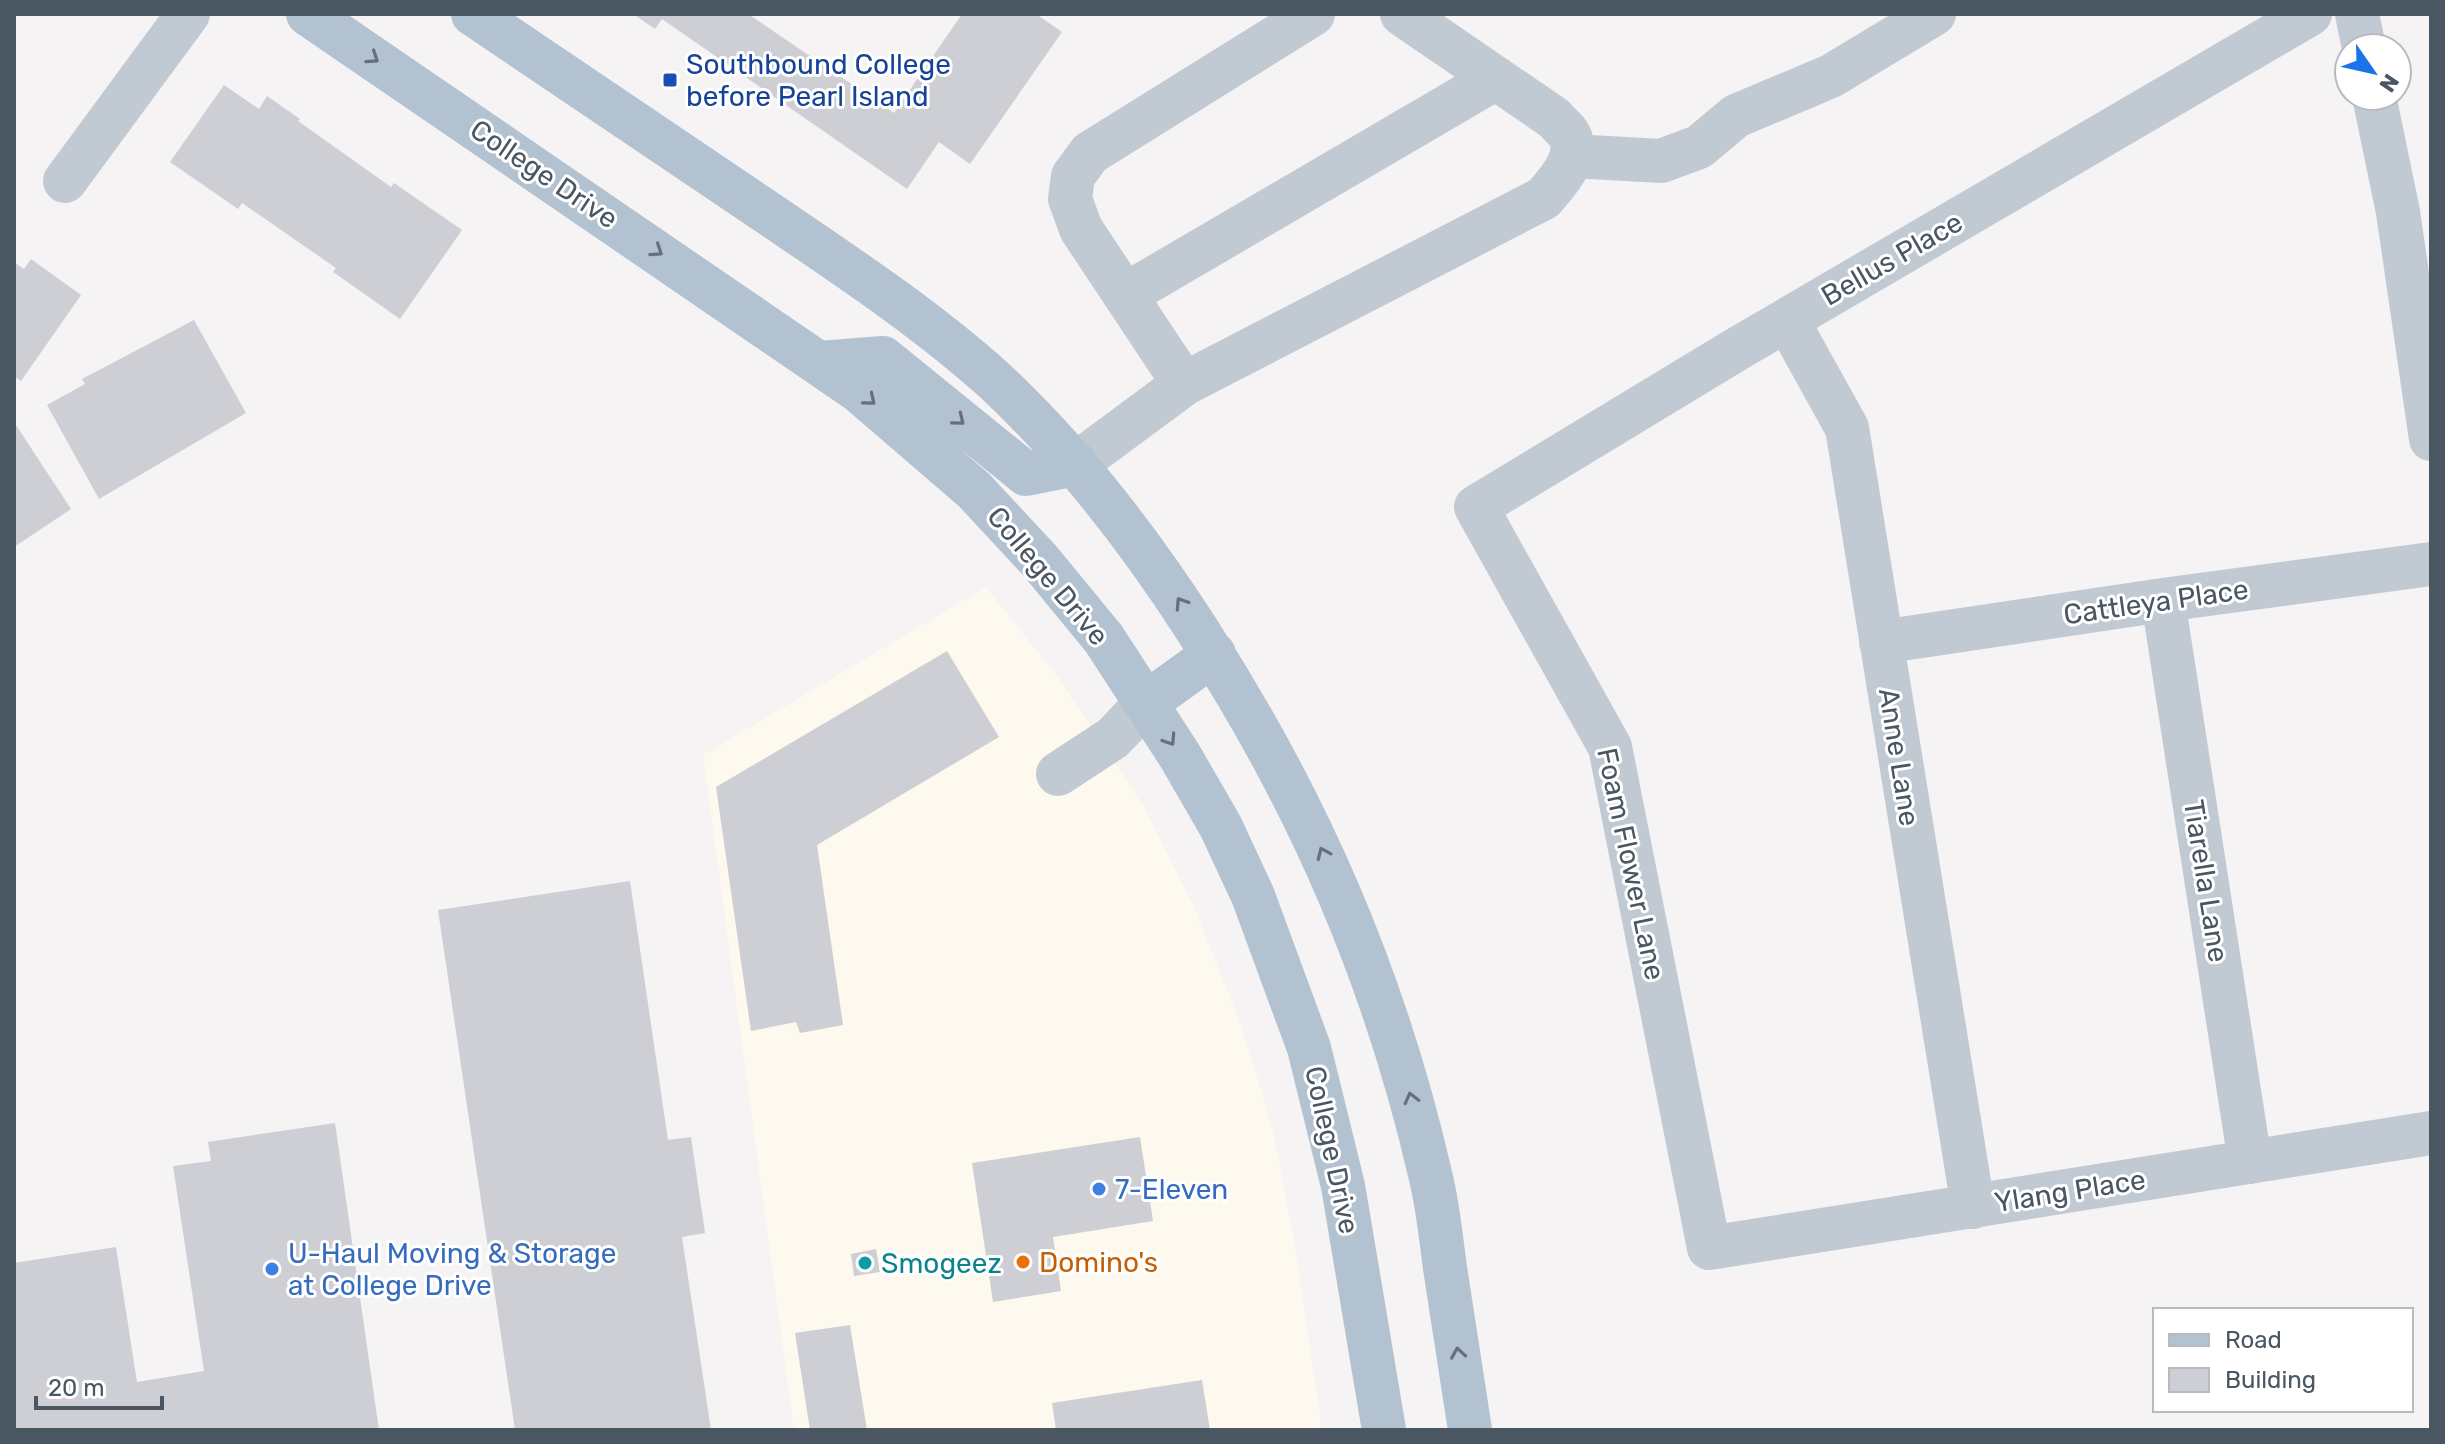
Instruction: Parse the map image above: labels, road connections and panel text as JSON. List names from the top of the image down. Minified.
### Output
{"streets":{"main road":["College Drive"],"street":["Bellus Place","Cattleya Place","Anne Lane","Foam Flower Lane","Tiarella Lane","Ylang Place"]},"crossings":[["Bellus Place","Anne Lane"],["Bellus Place","Foam Flower Lane"],["Cattleya Place","Anne Lane"],["Cattleya Place","Tiarella Lane"],["Anne Lane","Ylang Place"],["Foam Flower Lane","Ylang Place"],["Tiarella Lane","Ylang Place"]],"places":{"transit":["Southbound College before Pearl Island"],"other":["7-Eleven","Domino's","Smogeez","U-Haul Moving & Storage at College Drive"]},"legend":["Road","Building"],"scale_bar":"20 m","north":"bottom right"}
